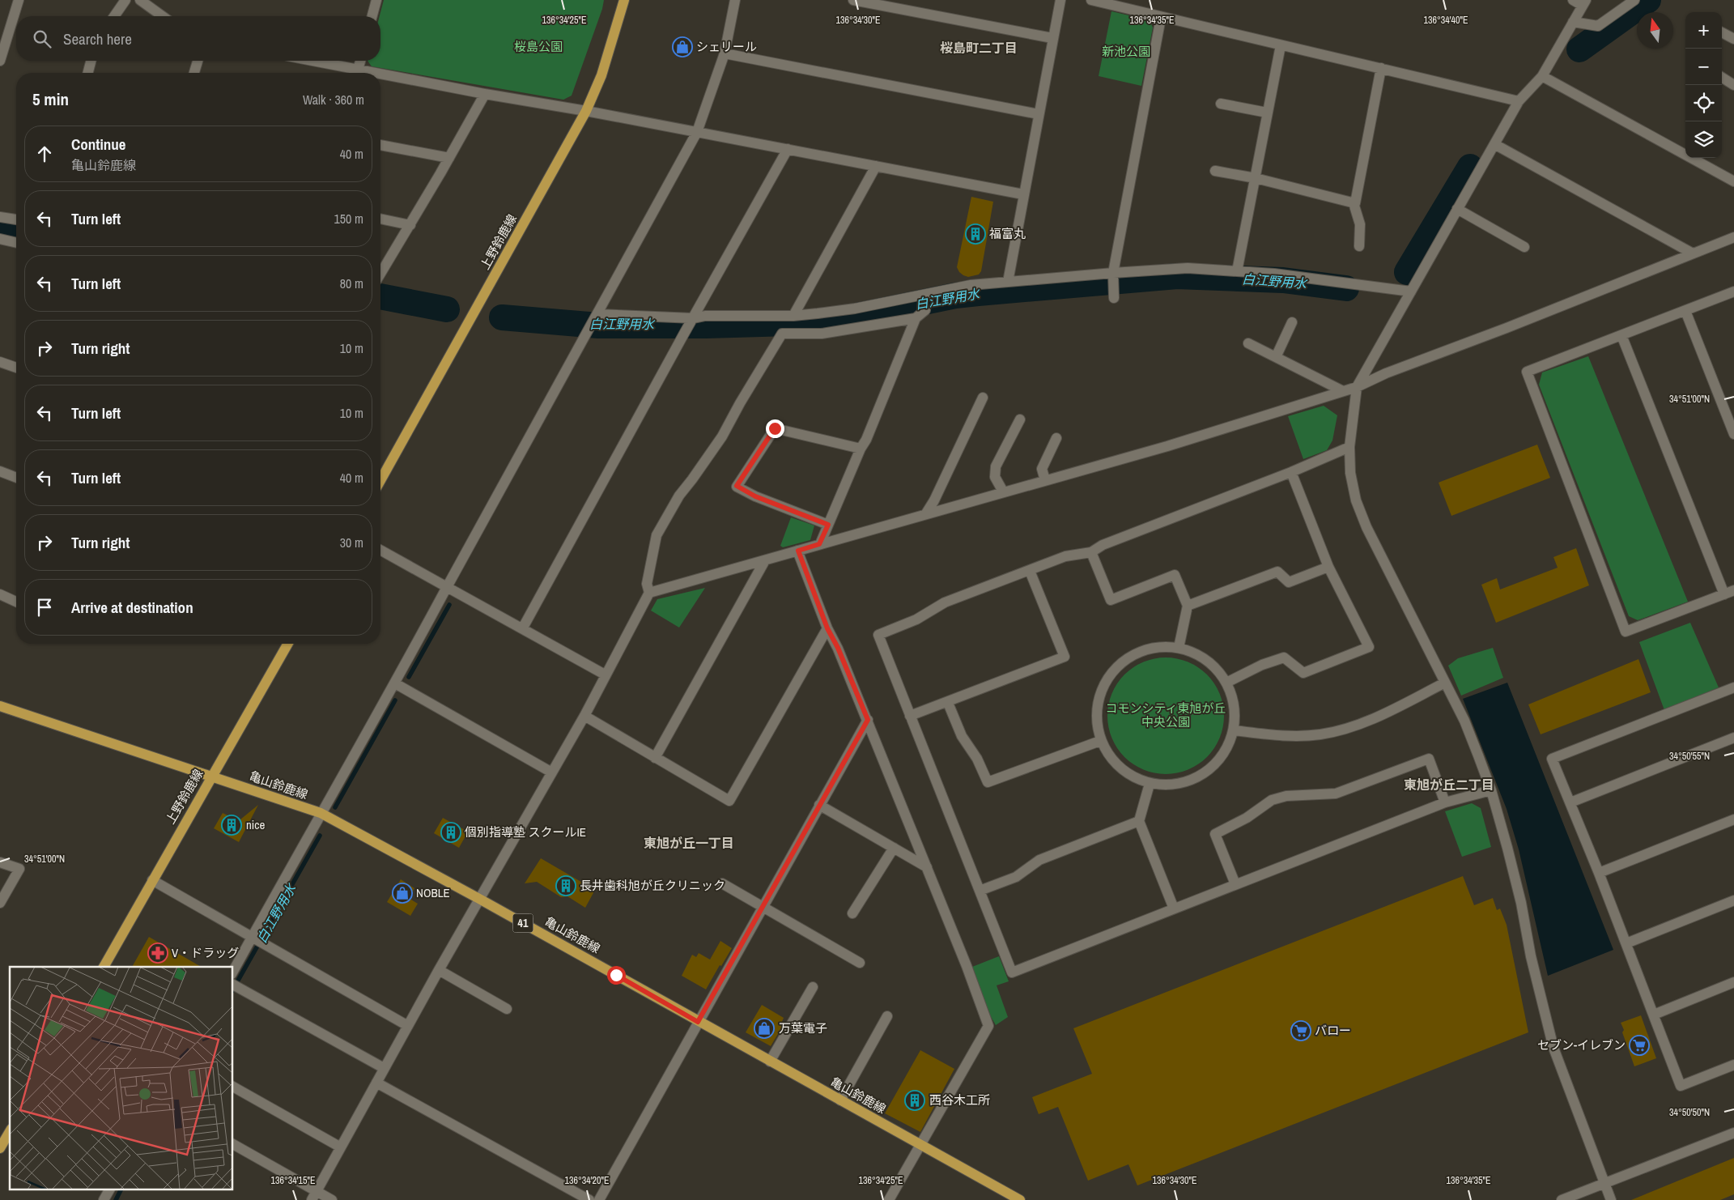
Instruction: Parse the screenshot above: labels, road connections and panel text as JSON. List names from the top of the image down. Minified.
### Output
{"streets":{"main road":["上野鈴鹿線","亀山鈴鹿線","41"]},"crossings":[["上野鈴鹿線","亀山鈴鹿線"]],"districts":["桜島町二丁目","東旭が丘二丁目","東旭が丘一丁目"],"water":["白江野用水"],"parks":["桜島公園","新池公園","コモンシティ東旭が丘 中央公園"],"places":{"shop":["シェリール","NOBLE","万葉電子"],"building":["福富丸","nice","個別指導塾 スクールIE","長井歯科旭が丘クリニック","西谷木工所"],"pharmacy":["V・ドラッグ"],"supermarket":["バロー","セブン-イレブン"]},"north":"top","page":{"map_buttons":["+","−"],"search":"Search here","heading":["5 min","Walk · 360 m"],"list":[["Continue","亀山鈴鹿線","40 m"],["Turn left","150 m"],["Turn left","80 m"],["Turn right","10 m"],["Turn left","10 m"],["Turn left","40 m"],["Turn right","30 m"],"Arrive at destination"]},"coordinates":["136°34'25\"E","136°34'30\"E","136°34'35\"E","136°34'40\"E","34°51'00\"N","34°50'55\"N","34°50'50\"N","136°34'15\"E","136°34'20\"E"]}
